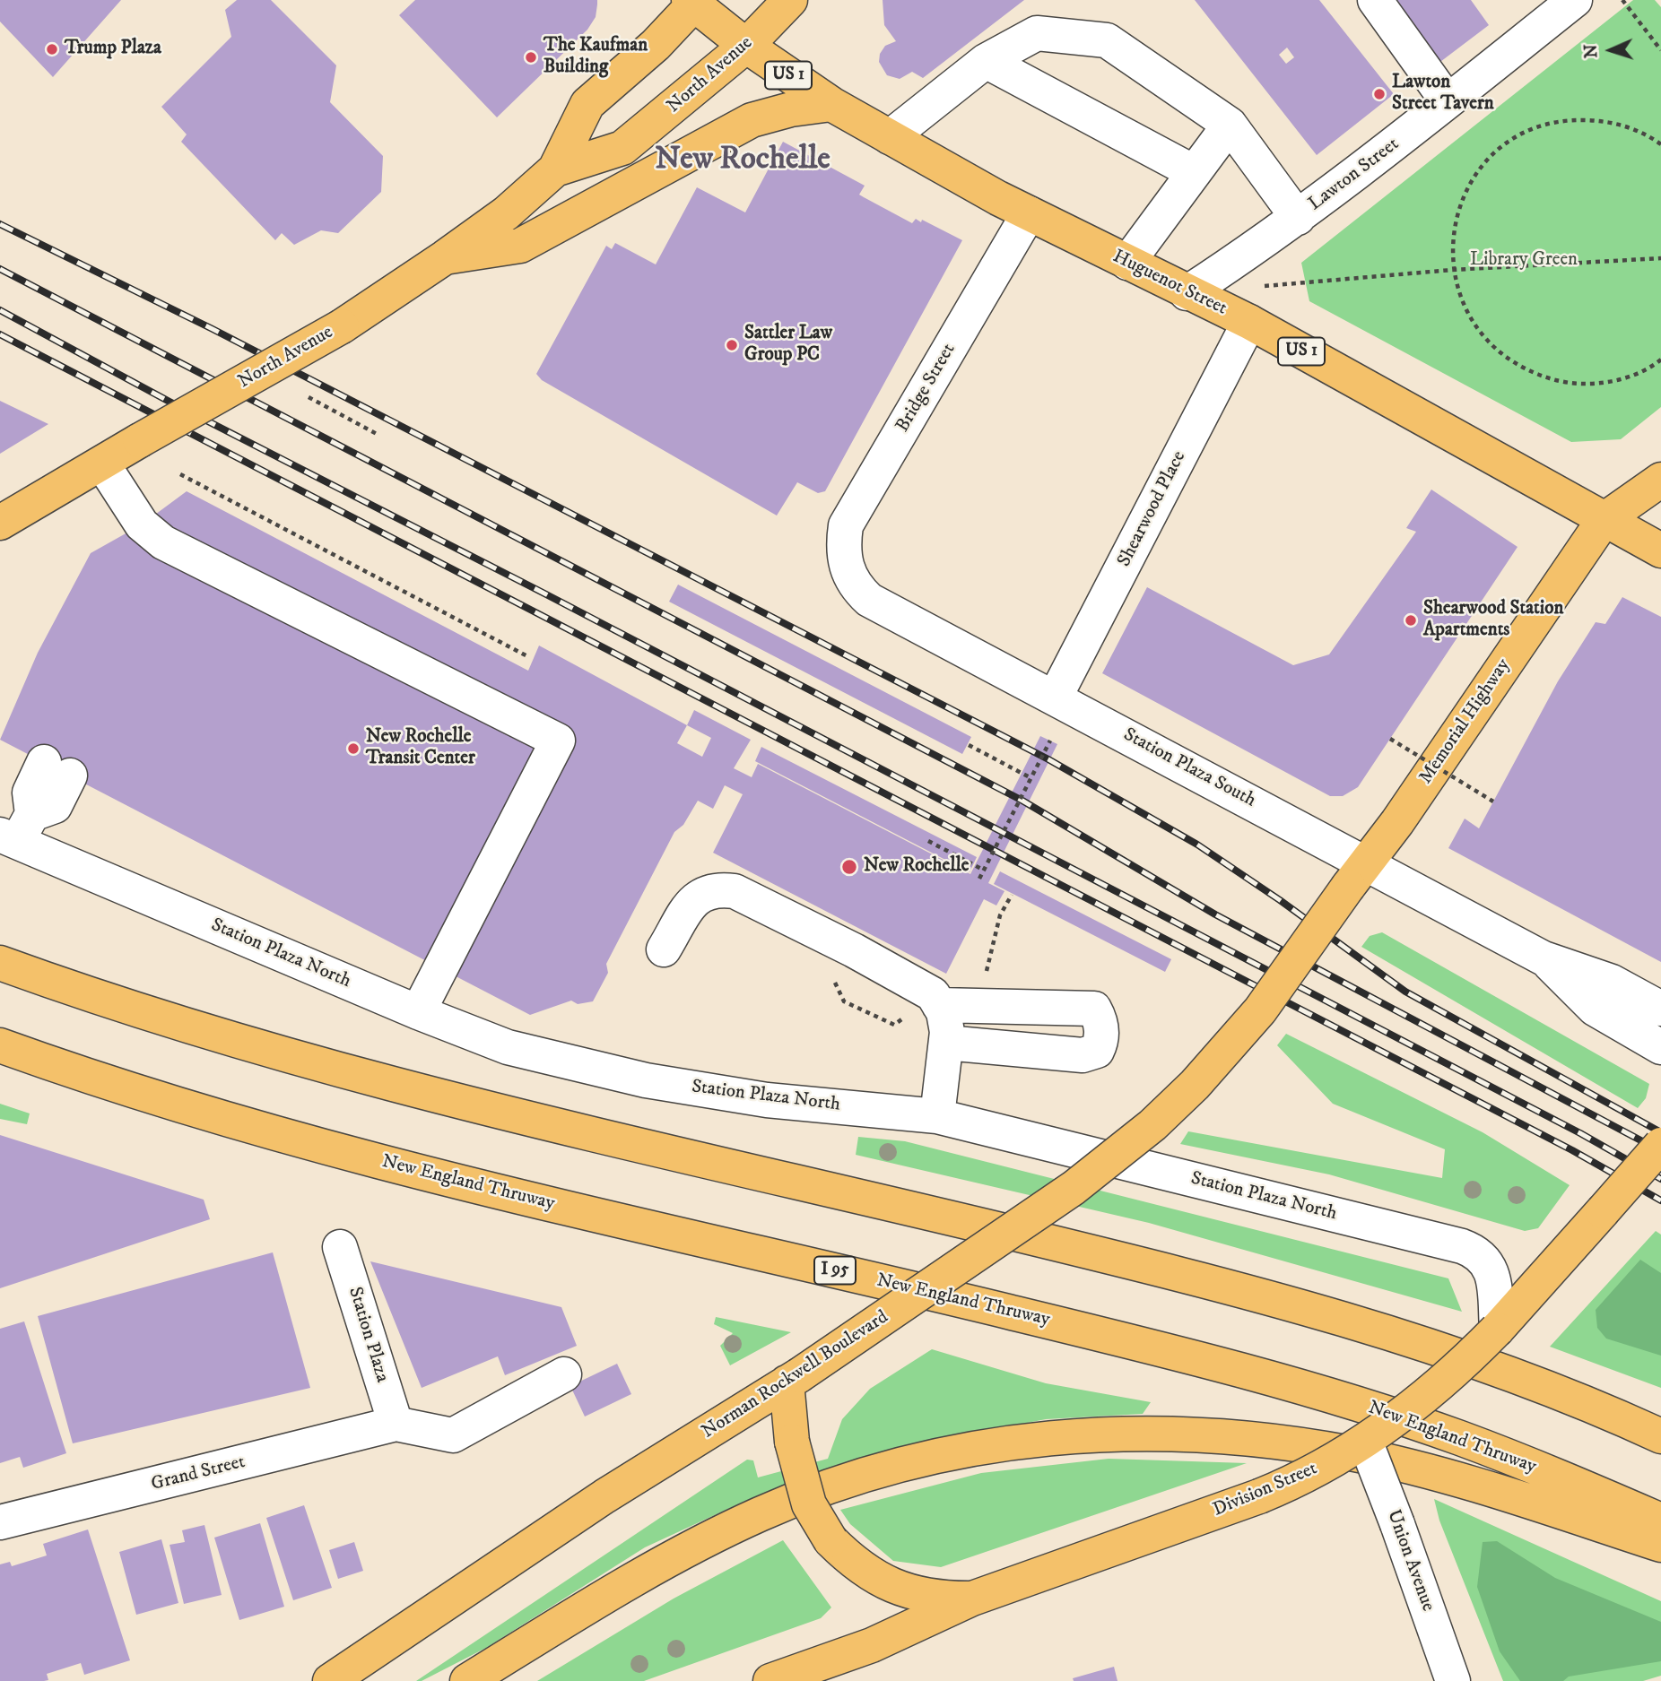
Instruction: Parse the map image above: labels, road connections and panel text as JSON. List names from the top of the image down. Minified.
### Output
{"streets":{"main road":["North Avenue","US 1","Huguenot Street","Memorial Highway","New England Thruway","I 95","Norman Rockwell Boulevard","Division Street"],"street":["Lawton Street","Bridge Street","Shearwood Place","Station Plaza South","Station Plaza North","Station Plaza","Grand Street","Union Avenue"]},"crossings":[["North Avenue","Huguenot Street"],["Lawton Street","Huguenot Street"],["Huguenot Street","Bridge Street"],["Huguenot Street","Shearwood Place"],["Huguenot Street","Memorial Highway"],["Bridge Street","Station Plaza South"],["Shearwood Place","Station Plaza South"],["Memorial Highway","Station Plaza South"],["Memorial Highway","Norman Rockwell Boulevard"],["Station Plaza South","Norman Rockwell Boulevard"],["Station Plaza North","Division Street"],["Station Plaza","Grand Street"],["Division Street","Union Avenue"]],"districts":["New Rochelle"],"parks":["Library Green"],"places":["Trump Plaza","The Kaufman Building","Lawton Street Tavern","Sattler Law Group PC","Shearwood Station Apartments","New Rochelle Transit Center","New Rochelle"],"north":"left"}
